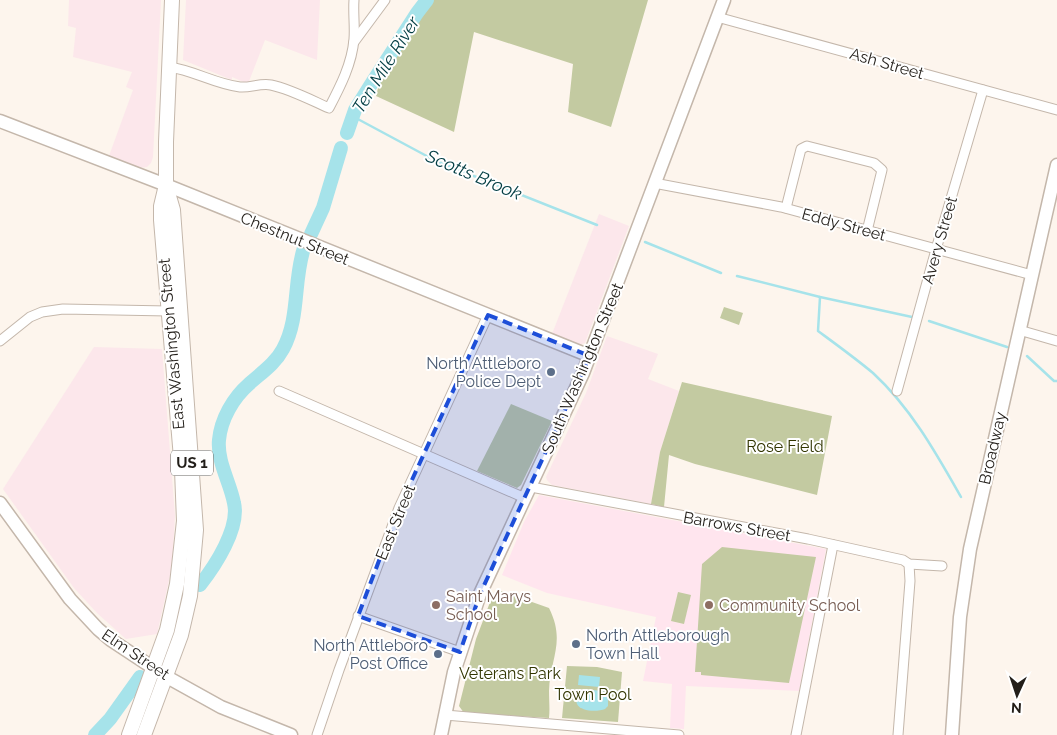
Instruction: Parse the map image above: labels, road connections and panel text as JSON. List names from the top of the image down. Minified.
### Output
{"streets":{"main road":["East Washington Street","US 1"],"street":["Ash Street","Eddy Street","Chestnut Street","Avery Street","South Washington Street","Broadway","East Street","Barrows Street","Elm Street"]},"crossings":[["Ash Street","Avery Street"],["Ash Street","South Washington Street"],["Eddy Street","Avery Street"],["Eddy Street","South Washington Street"],["Eddy Street","Broadway"],["Chestnut Street","East Washington Street"],["Chestnut Street","South Washington Street"],["Chestnut Street","East Street"],["East Washington Street","Elm Street"],["South Washington Street","Barrows Street"],["East Street","Barrows Street"]],"water":["Ten Mile River","Scotts Brook"],"parks":["Rose Field","Veterans Park","Town Pool"],"places":["North Attleboro Police Dept","Saint Marys School","Community School","North Attleborough Town Hall","North Attleboro Post Office"],"north":"bottom"}
